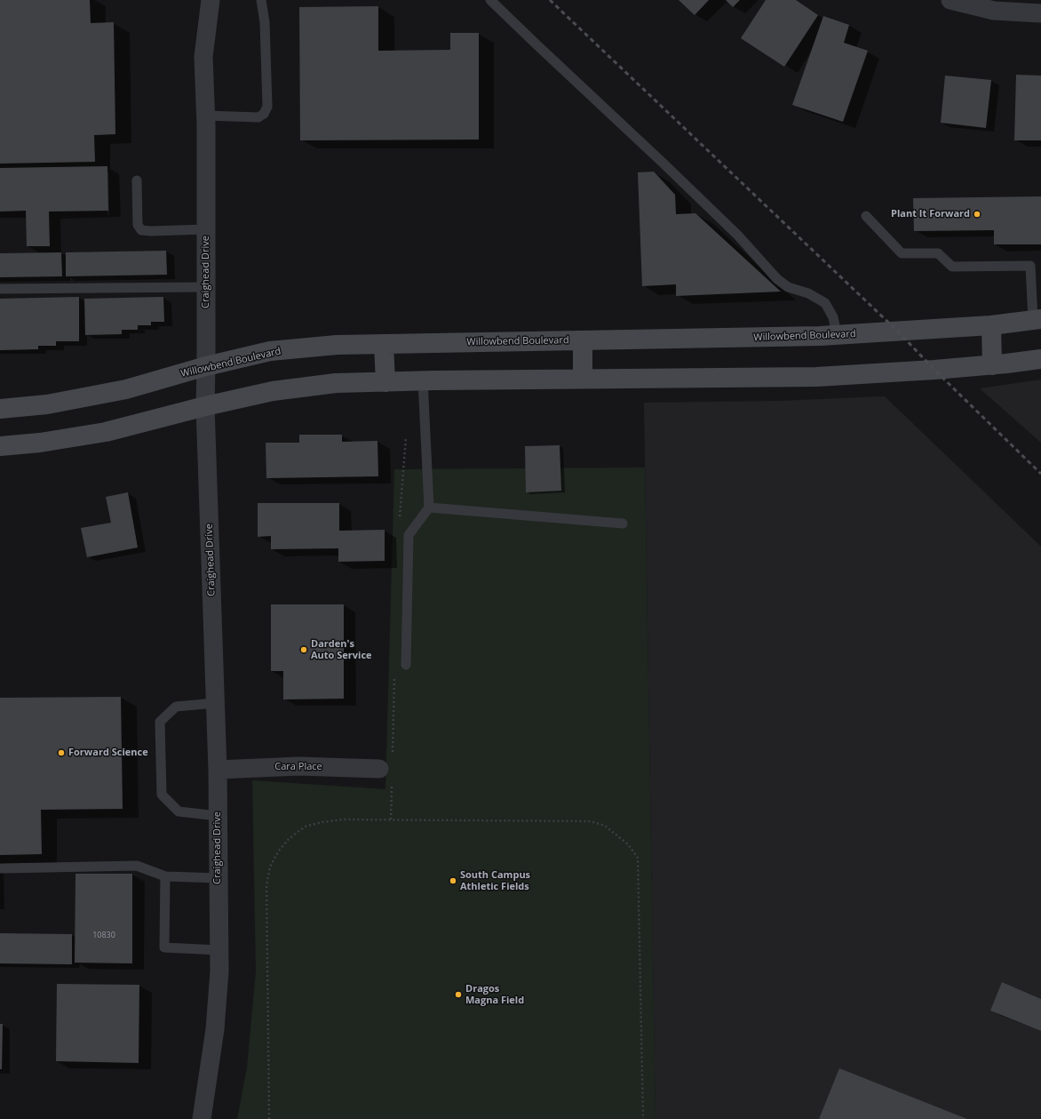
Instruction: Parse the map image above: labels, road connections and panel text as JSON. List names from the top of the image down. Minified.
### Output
{"streets":{"main road":["Willowbend Boulevard"],"street":["Craighead Drive","Cara Place"]},"crossings":[["Craighead Drive","Willowbend Boulevard"],["Craighead Drive","Cara Place"]],"places":["Plant It Forward","Darden's Auto Service","Forward Science","South Campus Athletic Fields","Dragos Magna Field"],"house_numbers":["10830"]}
